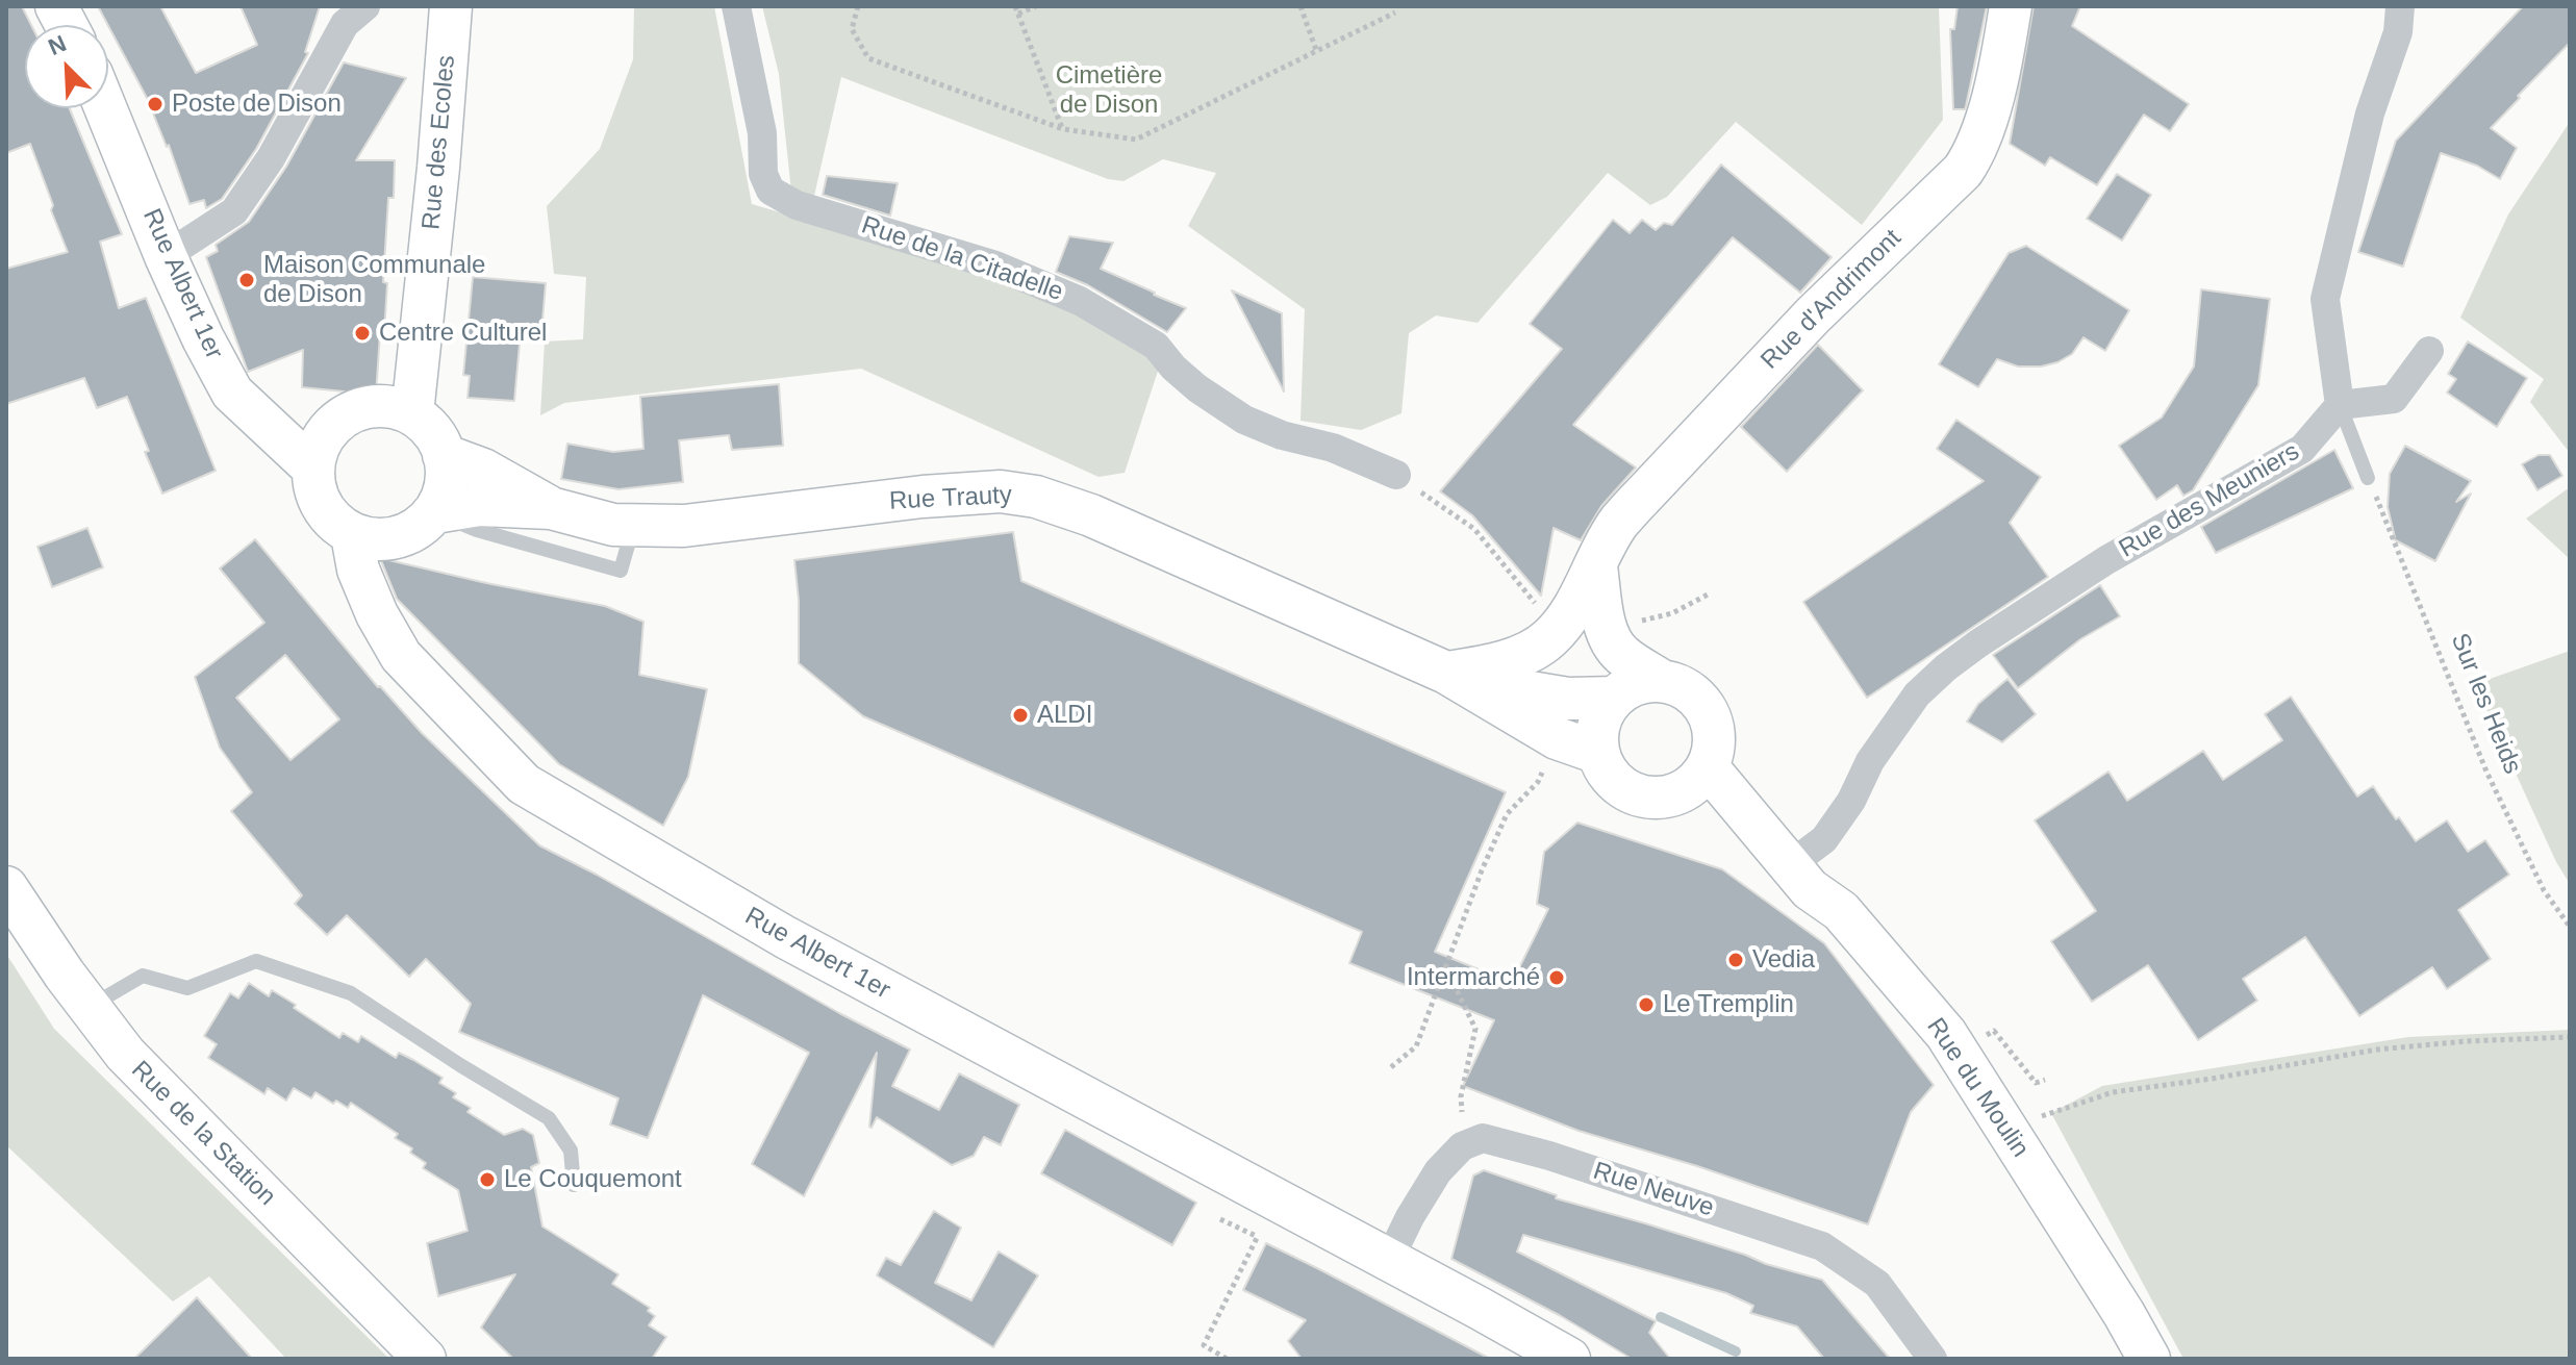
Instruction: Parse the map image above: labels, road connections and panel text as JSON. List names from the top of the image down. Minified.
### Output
{"streets":{"main road":["Rue des Ecoles","Rue Albert 1er","Rue d'Andrimont","Rue Trauty","Rue du Moulin","Rue de la Station"],"street":["Rue de la Citadelle","Rue des Meuniers","Rue Neuve"],"path":["Sur les Heids"]},"crossings":[["Rue des Ecoles","Rue Albert 1er"],["Rue des Ecoles","Rue Trauty"],["Rue Albert 1er","Rue Trauty"],["Rue d'Andrimont","Rue Trauty"],["Rue Trauty","Rue du Moulin"],["Rue des Meuniers","Rue du Moulin"]],"parks":["Cimetière de Dison"],"places":["Poste de Dison","Maison Communale de Dison","Centre Culturel","ALDI","Vedia","Intermarché","Le Tremplin","Le Couquemont"],"north":"top left"}
